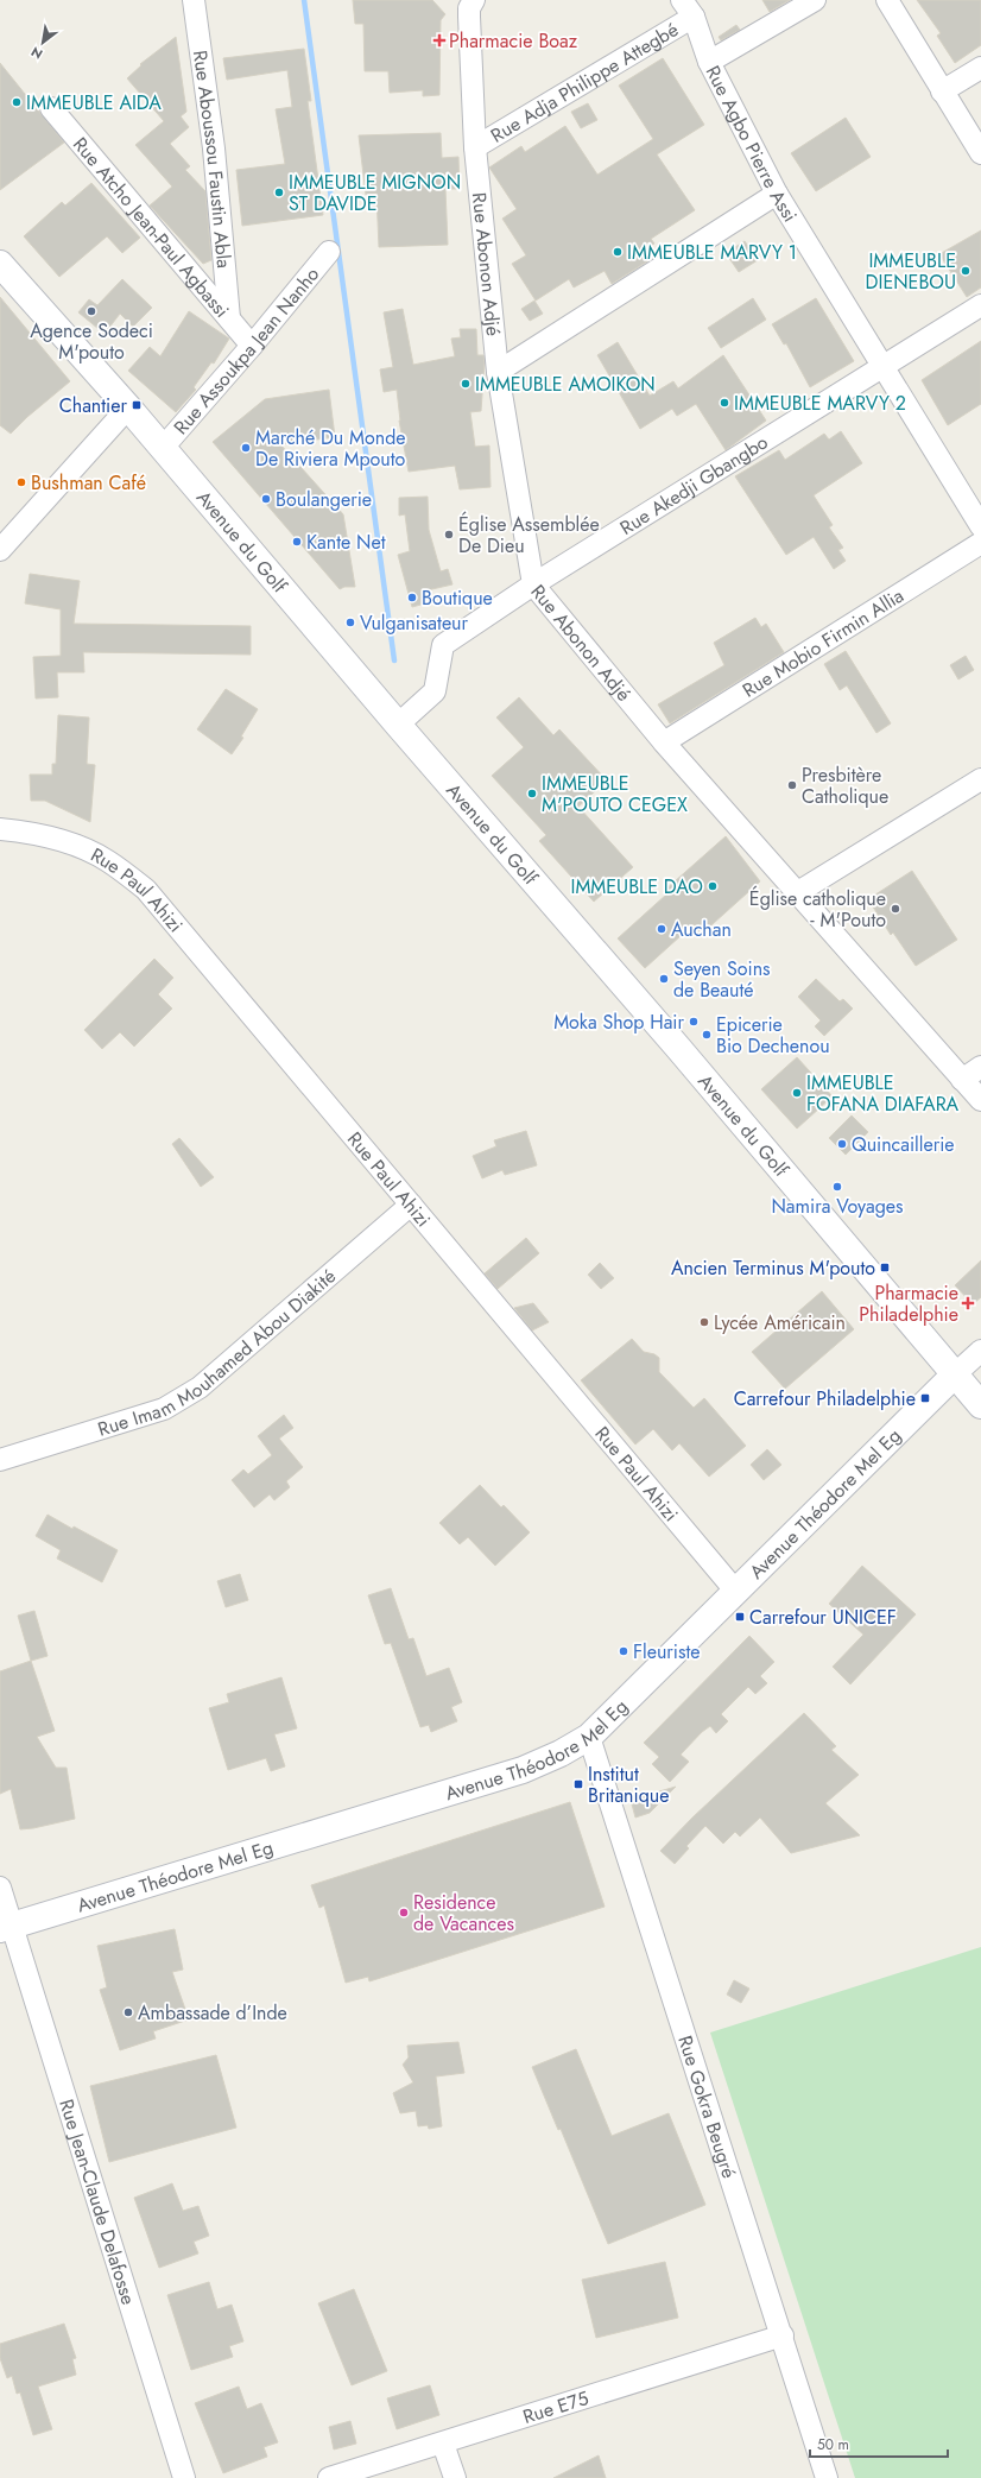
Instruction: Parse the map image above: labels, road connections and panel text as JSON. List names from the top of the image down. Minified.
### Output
{"streets":{"main road":["Avenue du Golf","Avenue Théodore Mel Eg"],"street":["Rue Adja Philippe Attegbé","Rue Agbo Pierre Assi","Rue Aboussou Faustin Abla","Rue Atcho Jean-Paul Agbassi","Rue Abonon Adjé","Rue Assoukpa Jean Nanho","Rue Akedji Gbangbo","Rue Mobio Firmin Allia","Rue Paul Ahizi","Rue Imam Mouhamed Abou Diakité","Rue Gokra Beugré","Rue Jean-Claude Delafosse","Rue E75"]},"crossings":[["Rue Adja Philippe Attegbé","Rue Agbo Pierre Assi"],["Rue Adja Philippe Attegbé","Rue Abonon Adjé"],["Rue Agbo Pierre Assi","Rue Akedji Gbangbo"],["Rue Aboussou Faustin Abla","Rue Atcho Jean-Paul Agbassi"],["Rue Atcho Jean-Paul Agbassi","Rue Assoukpa Jean Nanho"],["Rue Abonon Adjé","Rue Akedji Gbangbo"],["Rue Abonon Adjé","Rue Mobio Firmin Allia"],["Rue Assoukpa Jean Nanho","Avenue du Golf"],["Rue Akedji Gbangbo","Avenue du Golf"],["Avenue du Golf","Avenue Théodore Mel Eg"],["Rue Paul Ahizi","Rue Imam Mouhamed Abou Diakité"],["Rue Paul Ahizi","Avenue Théodore Mel Eg"],["Avenue Théodore Mel Eg","Rue Gokra Beugré"],["Avenue Théodore Mel Eg","Rue Jean-Claude Delafosse"],["Rue Gokra Beugré","Rue E75"]],"places":{"health":["Pharmacie Boaz","Pharmacie Philadelphie"],"other":["IMMEUBLE AIDA","IMMEUBLE MIGNON ST DAVIDE","IMMEUBLE MARVY 1","IMMEUBLE DIENEBOU","Agence Sodeci M'pouto","IMMEUBLE AMOIKON","IMMEUBLE MARVY 2","Marché Du Monde De Riviera Mpouto","Bushman Café","Boulangerie","Église Assemblée De Dieu","Kante Net","Boutique","Vulganisateur","Presbitère Catholique","IMMEUBLE M'POUTO CEGEX","IMMEUBLE DAO","Église catholique - M'Pouto","Auchan","Seyen Soins de Beauté","Moka Shop Hair","Epicerie Bio Dechenou","IMMEUBLE FOFANA DIAFARA","Quincaillerie","Namira Voyages","Lycée Américain","Fleuriste","Residence de Vacances","Ambassade d’Inde"],"transit":["Chantier","Ancien Terminus M'pouto","Carrefour Philadelphie","Carrefour UNICEF","Institut Britanique"]},"scale_bar":"50 m","north":"bottom left"}
